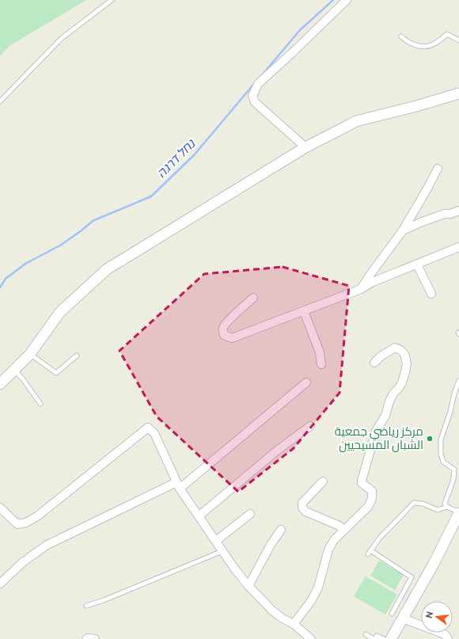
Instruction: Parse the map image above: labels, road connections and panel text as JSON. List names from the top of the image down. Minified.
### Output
{"water":["נחל דרגה"],"places":["مركز رياضي جمعية الشبان المسيحيين"],"north":"left"}
